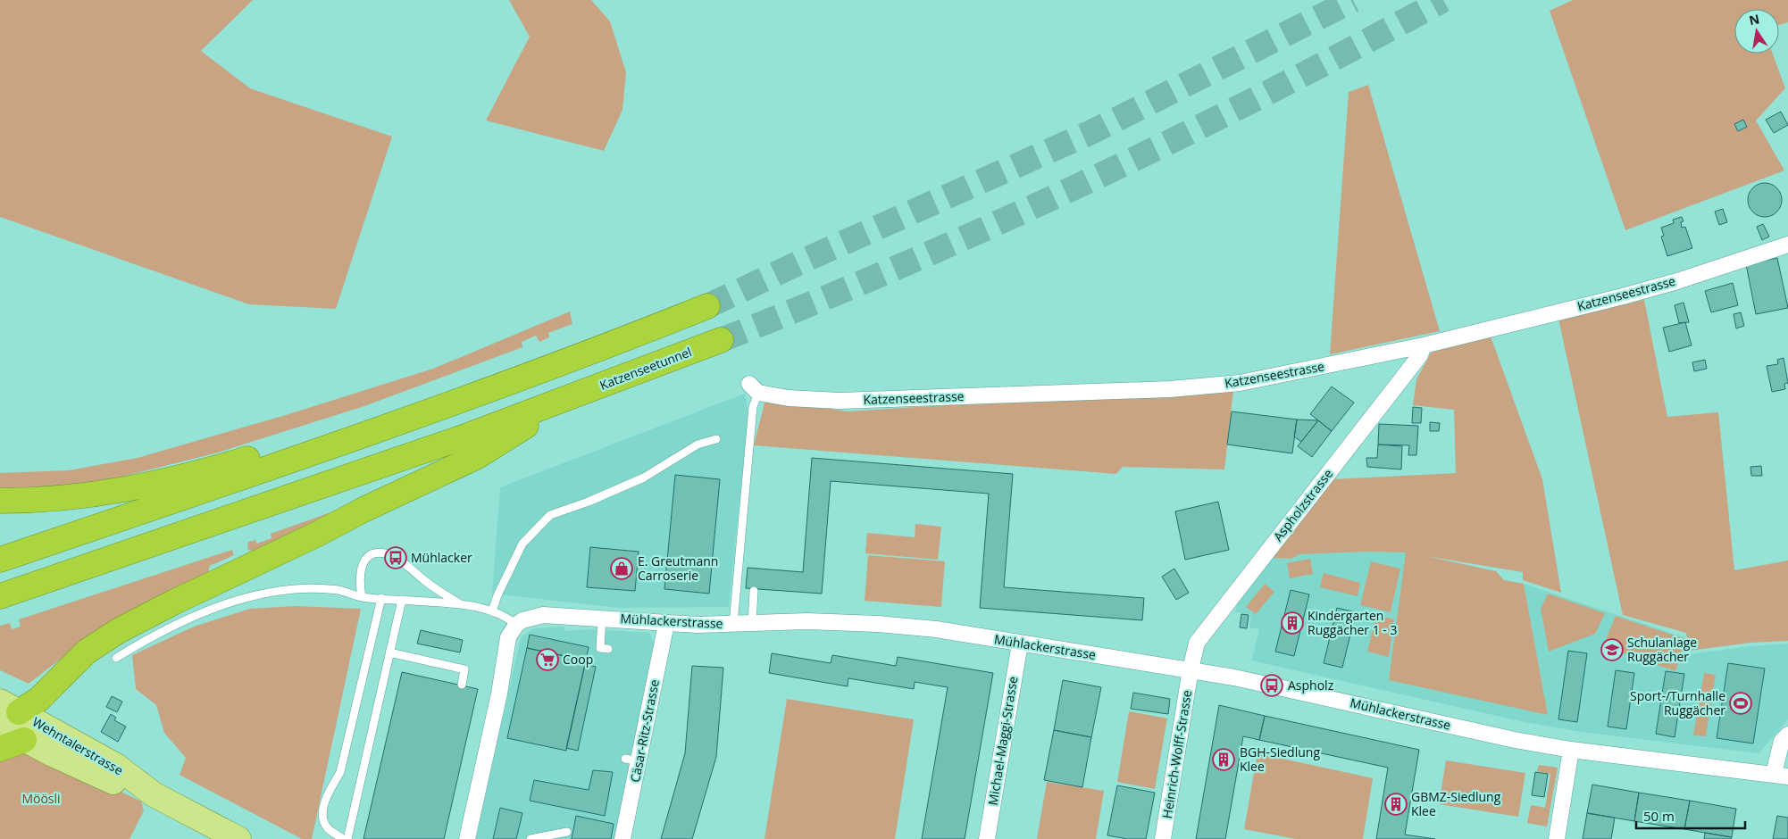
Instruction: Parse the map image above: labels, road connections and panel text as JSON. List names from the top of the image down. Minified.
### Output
{"streets":{"highway":["Katzenseetunnel"],"main road":["Wehntalerstrasse"],"street":["Katzenseestrasse","Aspholzstrasse","Mühlackerstrasse","Cäsar-Ritz-Strasse","Michael-Maggi-Strasse","Heinrich-Wolff-Strasse"]},"crossings":[["Katzenseestrasse","Aspholzstrasse"],["Aspholzstrasse","Mühlackerstrasse"],["Aspholzstrasse","Heinrich-Wolff-Strasse"],["Mühlackerstrasse","Cäsar-Ritz-Strasse"],["Mühlackerstrasse","Michael-Maggi-Strasse"],["Mühlackerstrasse","Heinrich-Wolff-Strasse"]],"parks":["Möösli"],"places":{"bus stop":["Mühlacker","Aspholz"],"shop":["E. Greutmann Carroserie"],"building":["Kindergarten Ruggächer 1 - 3","BGH-Siedlung Klee","GBMZ-Siedlung Klee"],"school or university":["Schulanlage Ruggächer"],"supermarket":["Coop"],"sports":["Sport-/Turnhalle Ruggächer"]},"scale_bar":"50 m","north":"top"}
